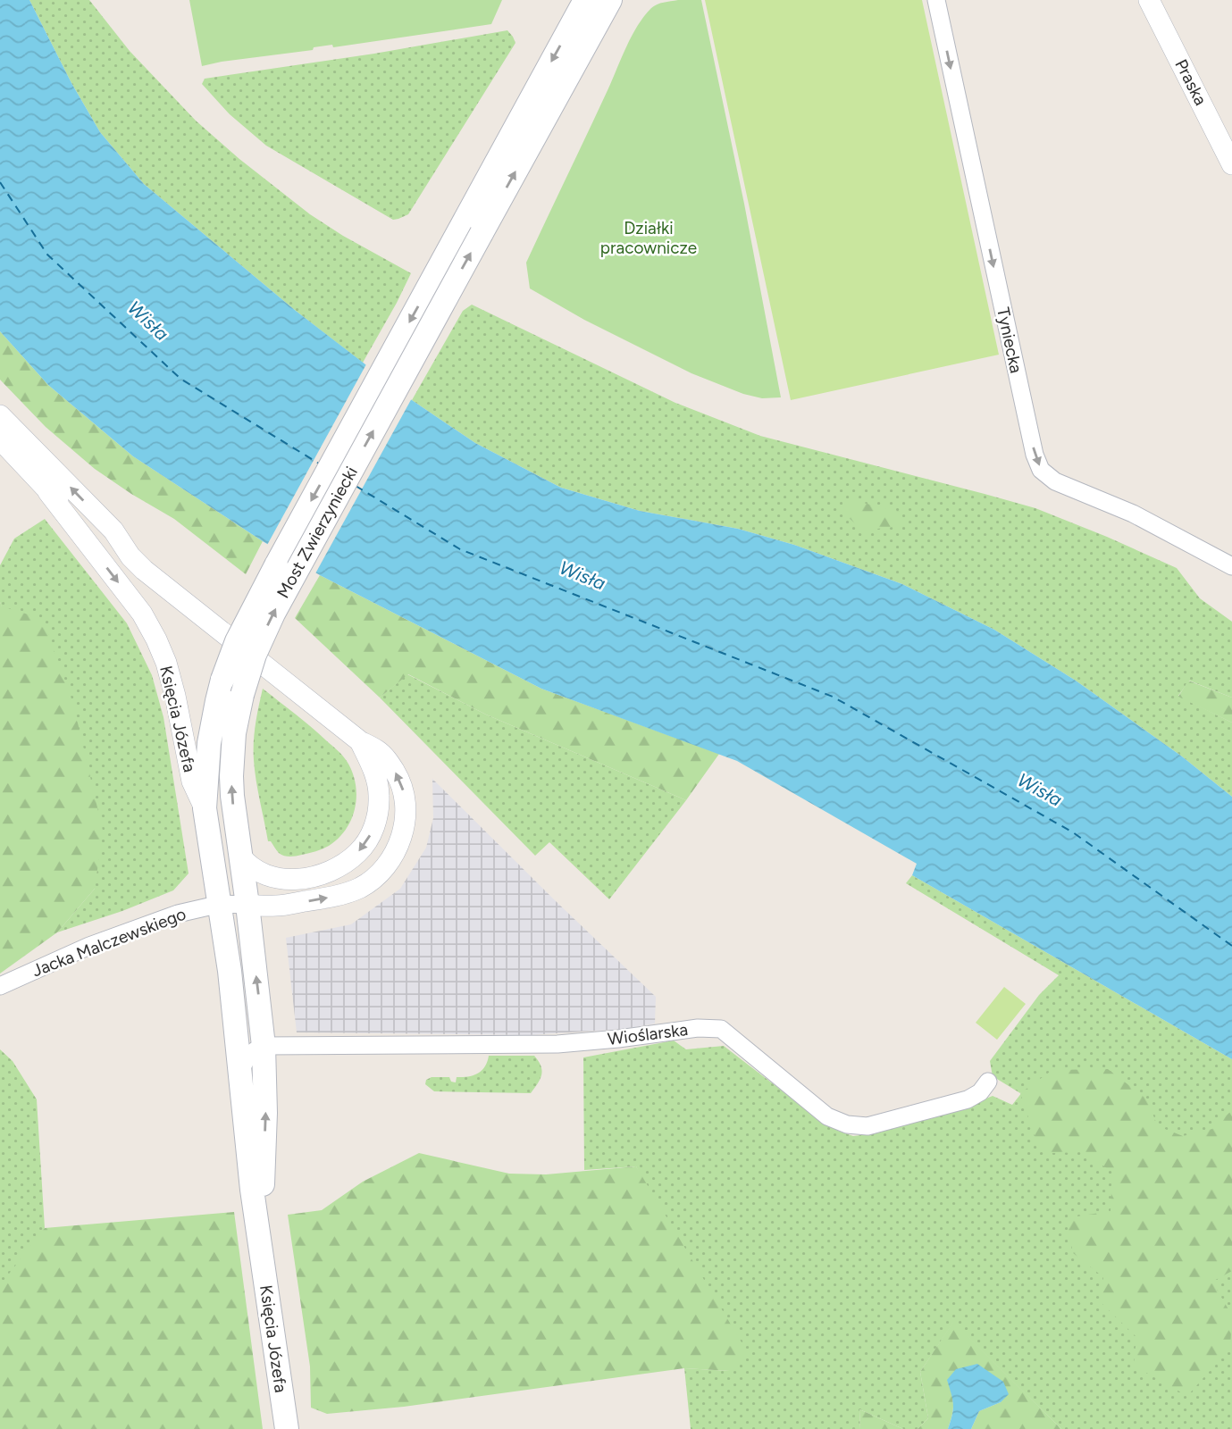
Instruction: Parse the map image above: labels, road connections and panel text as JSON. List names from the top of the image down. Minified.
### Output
{"streets":{"main road":["Most Zwierzyniecki","Księcia Józefa"],"street":["Praska","Tyniecka","Jacka Malczewskiego","Wioślarska"]},"crossings":[["Most Zwierzyniecki","Księcia Józefa"],["Księcia Józefa","Jacka Malczewskiego"],["Księcia Józefa","Wioślarska"]],"one_way":["Tyniecka"],"water":["Wisła"],"parks":["Działki pracownicze"]}
